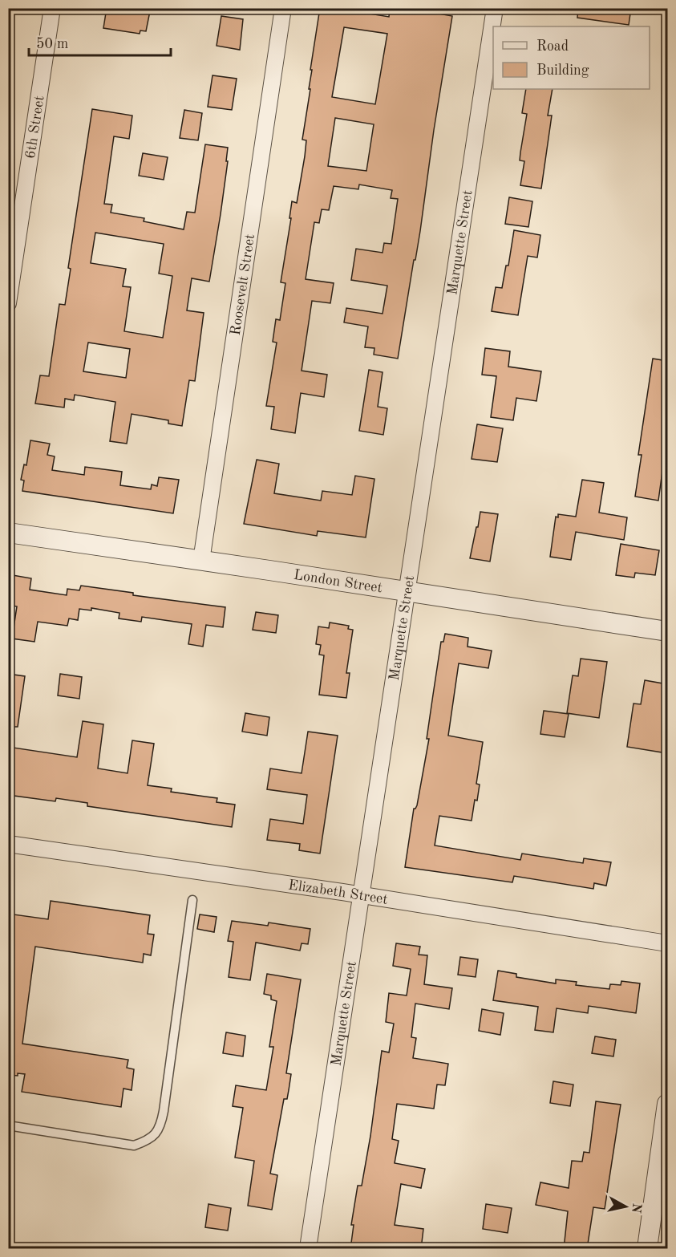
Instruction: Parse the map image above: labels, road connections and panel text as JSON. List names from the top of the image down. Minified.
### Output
{"streets":{"street":["6th Street","Marquette Street","Roosevelt Street","London Street","Elizabeth Street"]},"crossings":[["Marquette Street","London Street"],["Marquette Street","Elizabeth Street"],["Roosevelt Street","London Street"]],"legend":["Road","Building"],"scale_bar":"50 m","north":"right"}
